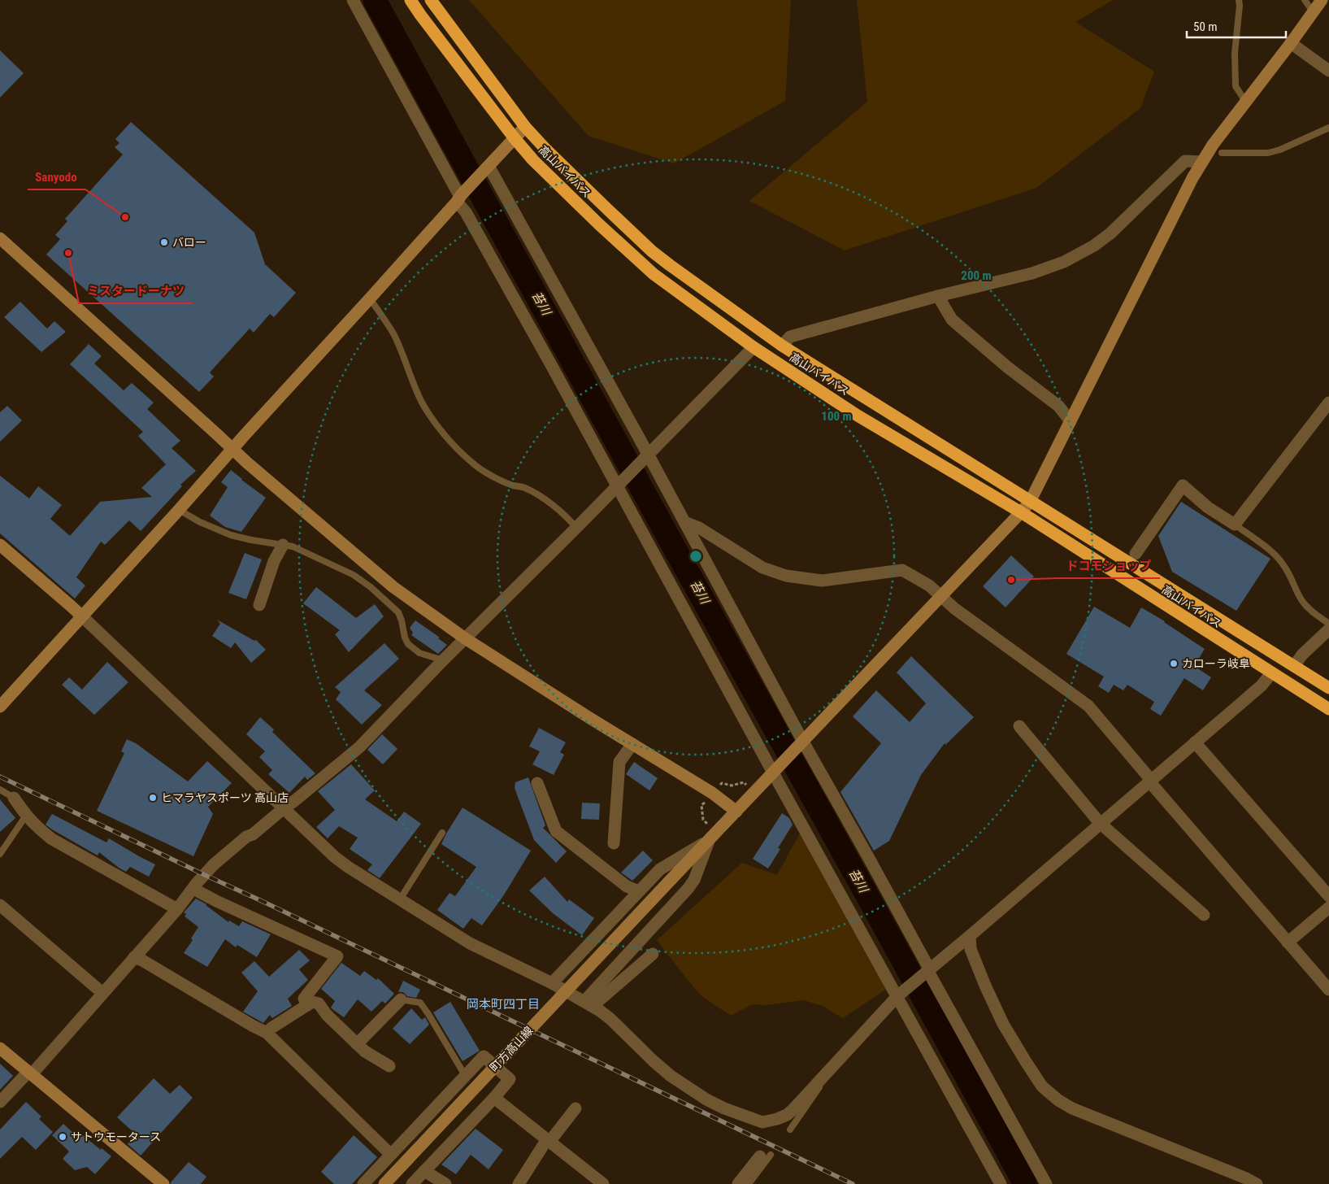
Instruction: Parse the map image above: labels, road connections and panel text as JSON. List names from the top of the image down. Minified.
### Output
{"streets":{"highway":["高山バイパス"],"street":["町方高山線"]},"districts":["岡本町四丁目"],"water":["苔川"],"places":["Sanyodo","バロー","ミスタードーナツ","ドコモショップ","カローラ岐阜","ヒマラヤスポーツ 高山店","サトウモータース"],"scale_bar":"50 m","rings":["200 m","100 m"]}
